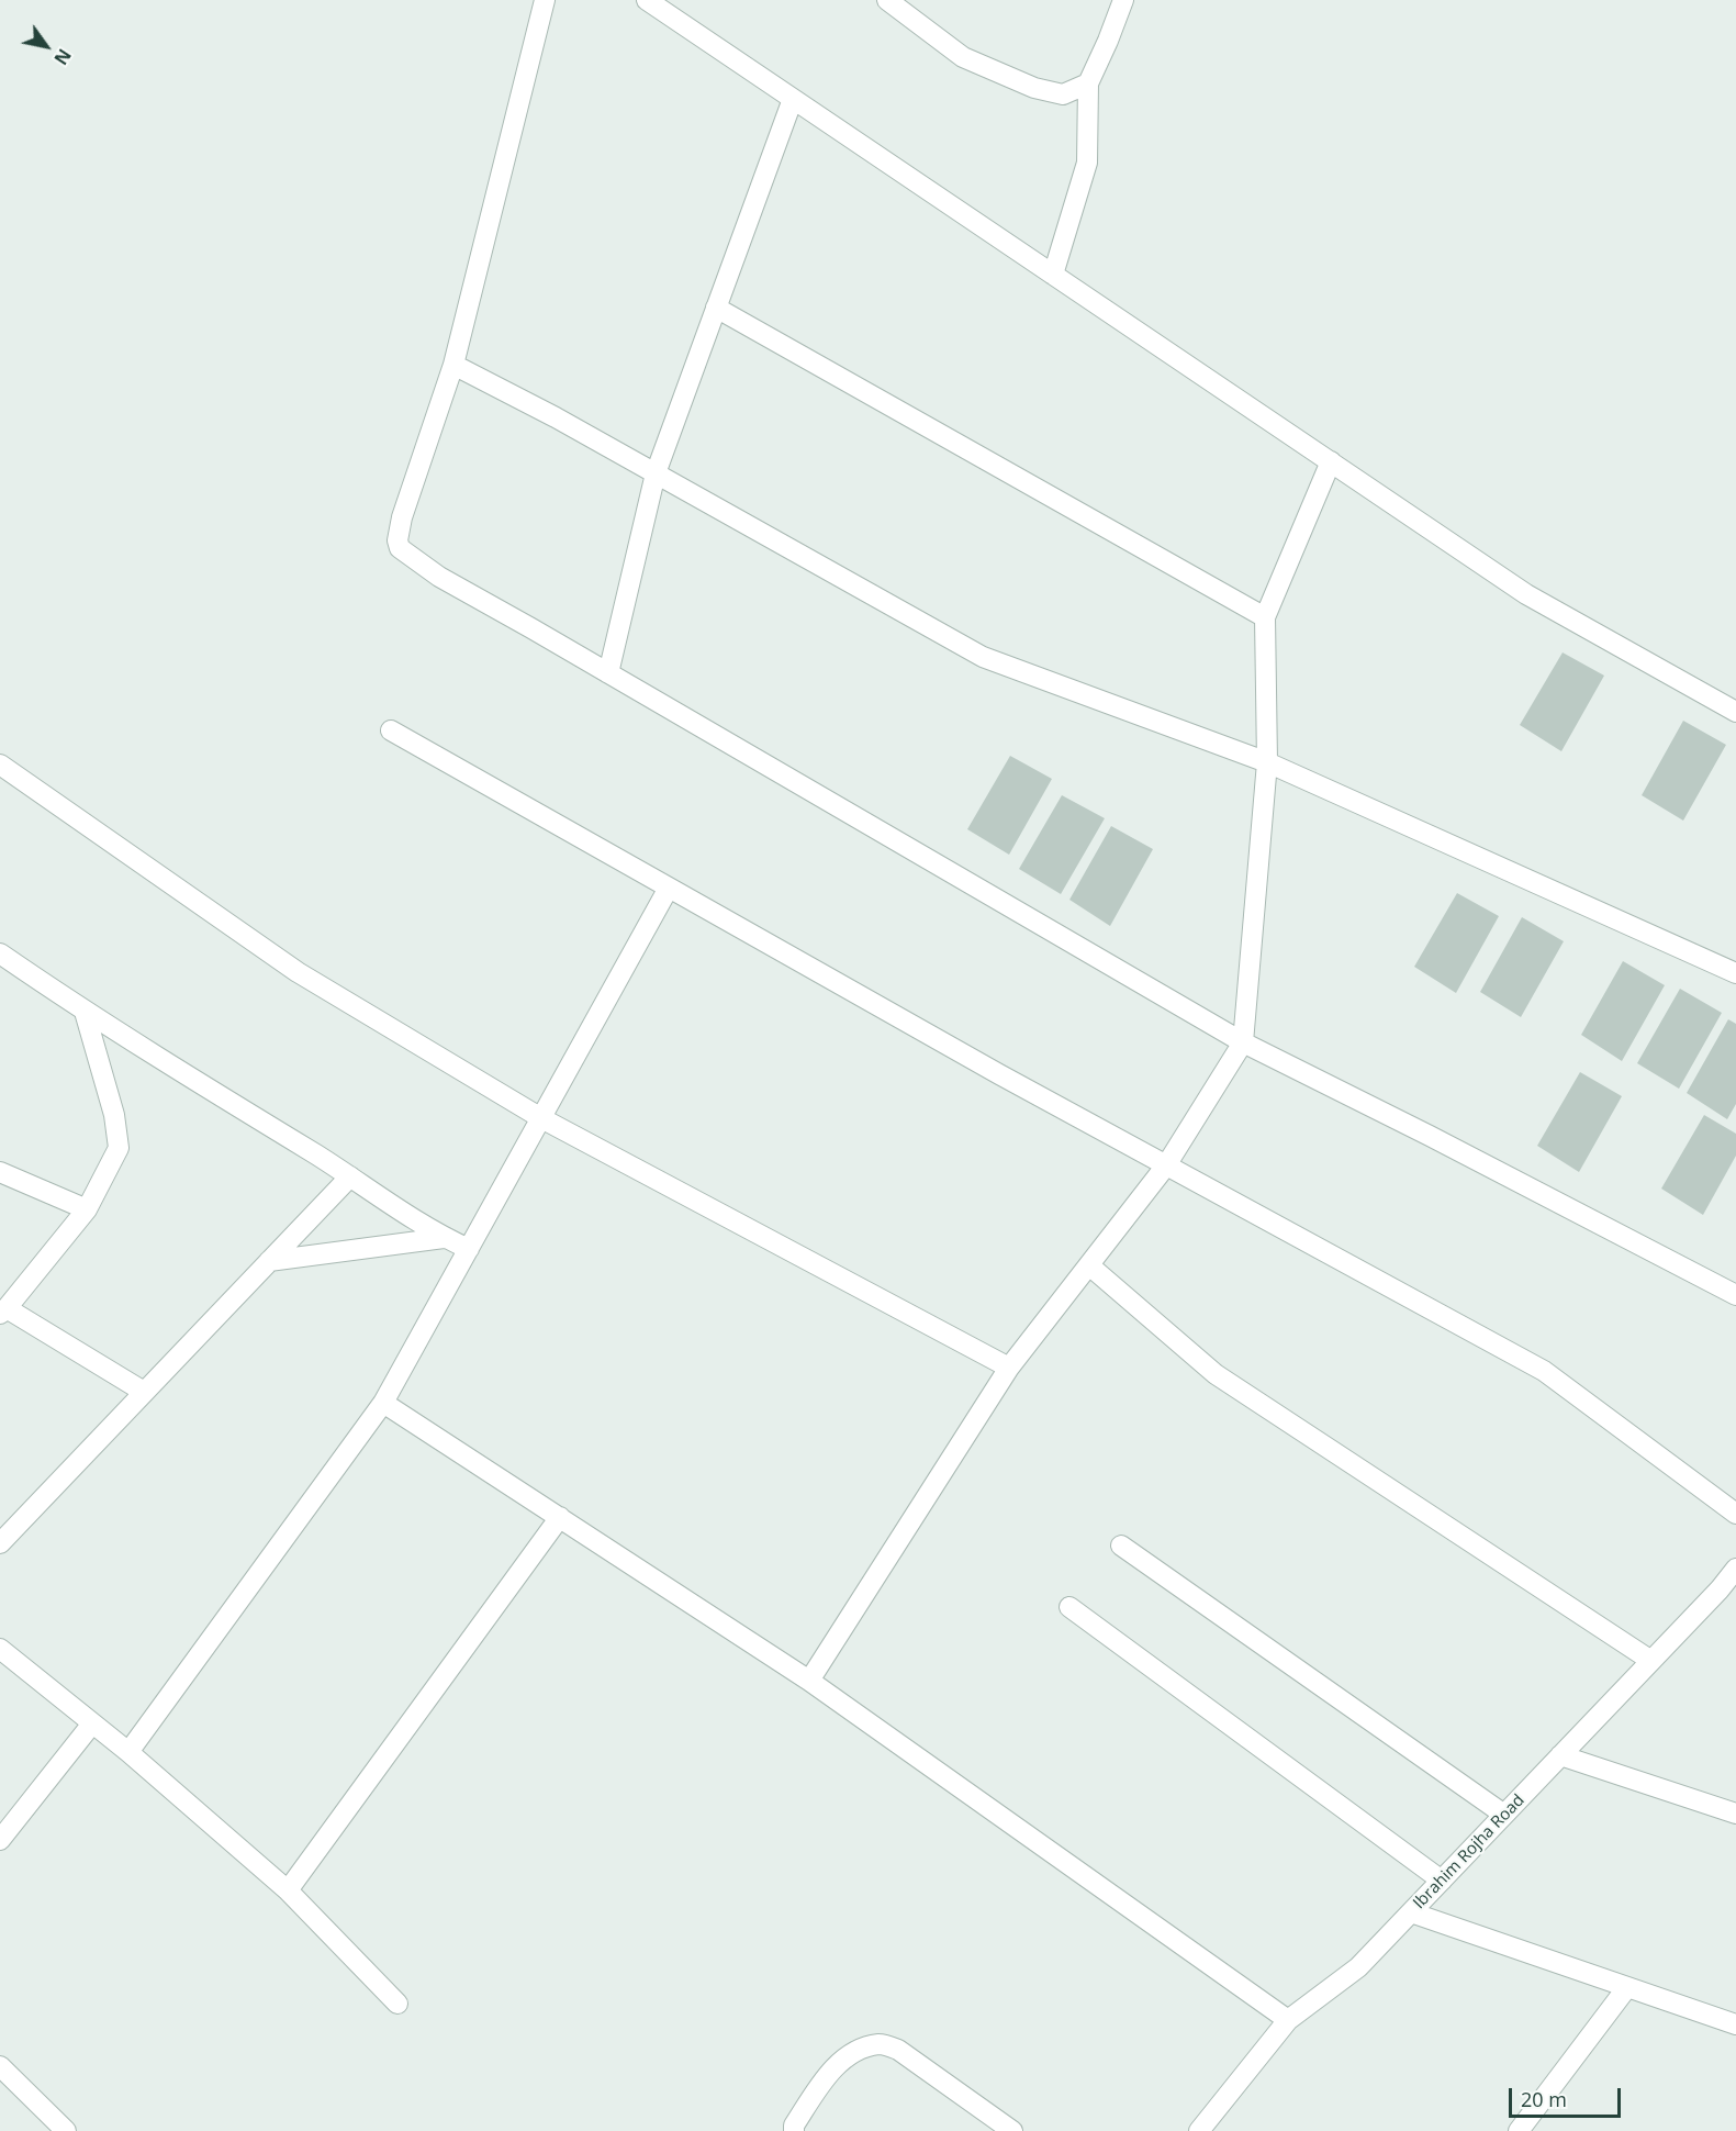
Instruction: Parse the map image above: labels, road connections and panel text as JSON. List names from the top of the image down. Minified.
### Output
{"streets":{"street":["Ibrahim Rojha Road"]},"scale_bar":"20 m","north":"bottom right"}
